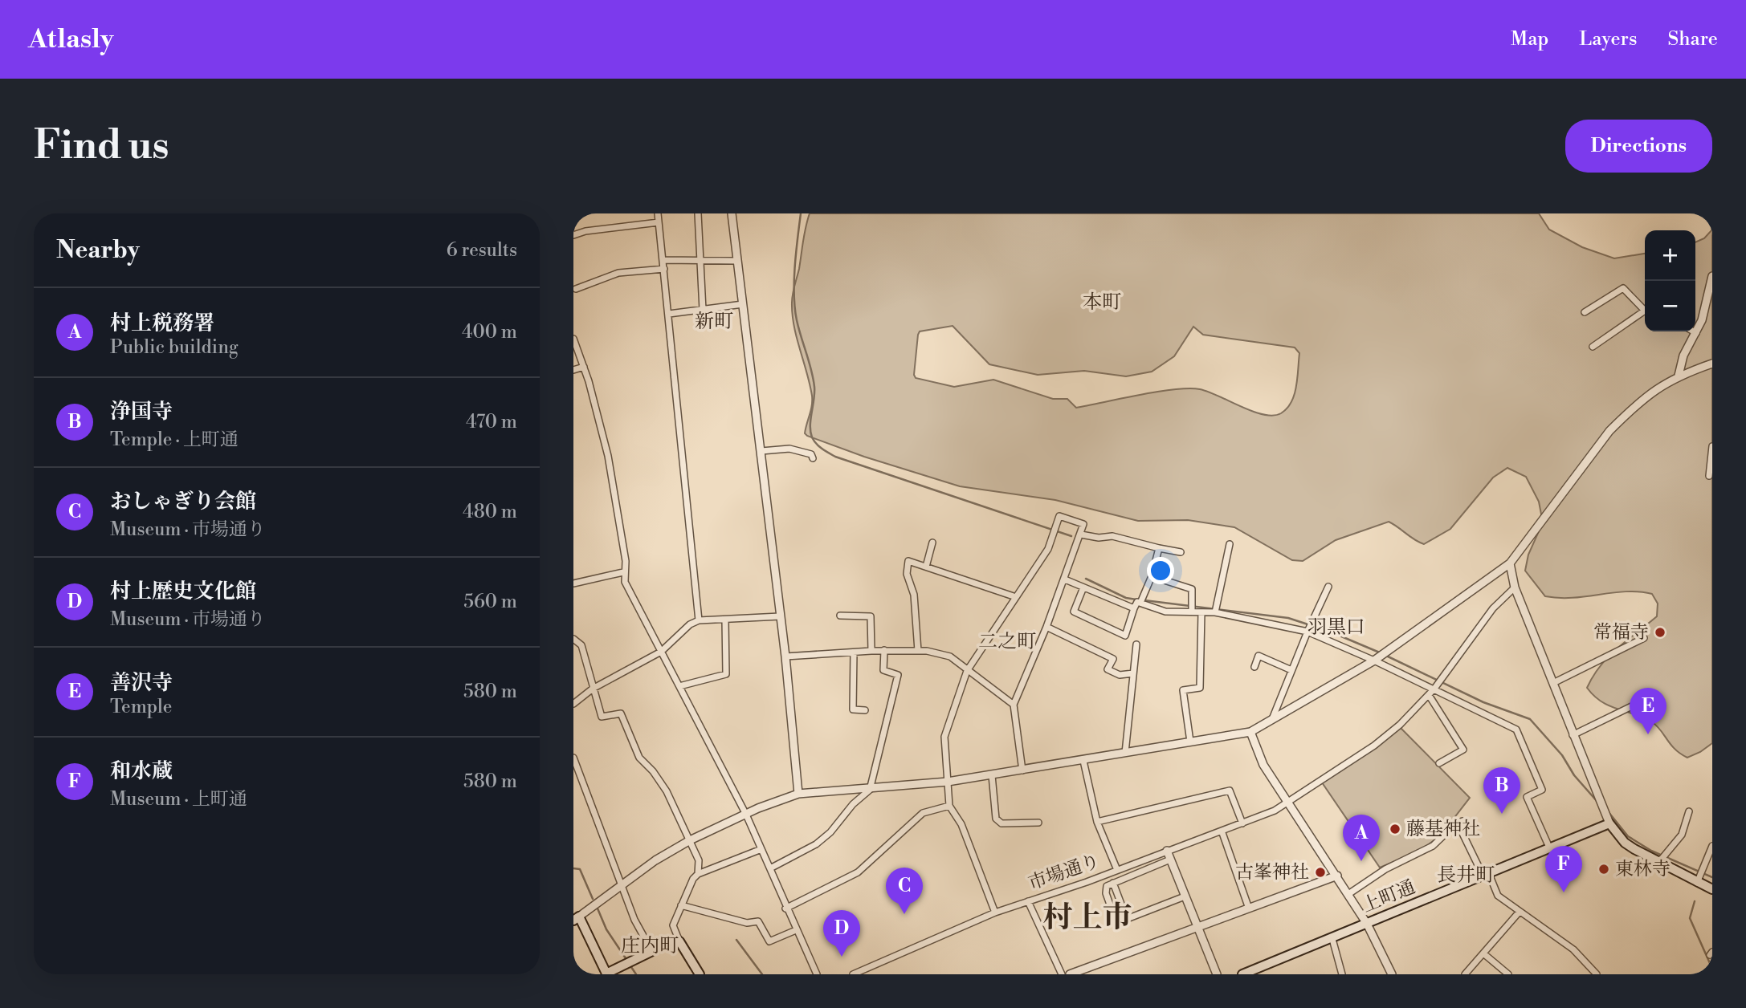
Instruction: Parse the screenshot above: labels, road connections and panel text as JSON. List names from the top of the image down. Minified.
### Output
{"streets":{"main road":["上町通"],"street":["市場通り"]},"districts":["本町","新町","羽黒口","二之町","長井町","村上市","庄内町"],"places":["常福寺","藤基神社","東林寺","古峯神社"],"page":{"header":"Atlasly","nav":["Map","Layers","Share"],"buttons":"Directions","title":"Find us","heading":["Nearby","6 results"],"map_buttons":["+","−"],"list":[{"mark":"A","name":"村上税務署","note":"Public building","value":"400 m"},{"mark":"B","name":"浄国寺","note":"Temple · 上町通","value":"470 m"},{"mark":"C","name":"おしゃぎり会館","note":"Museum · 市場通り","value":"480 m"},{"mark":"D","name":"村上歴史文化館","note":"Museum · 市場通り","value":"560 m"},{"mark":"E","name":"善沢寺","note":"Temple","value":"580 m"},{"mark":"F","name":"和水蔵","note":"Museum · 上町通","value":"580 m"}],"pins":["E","B","A","F","C","D"]}}
